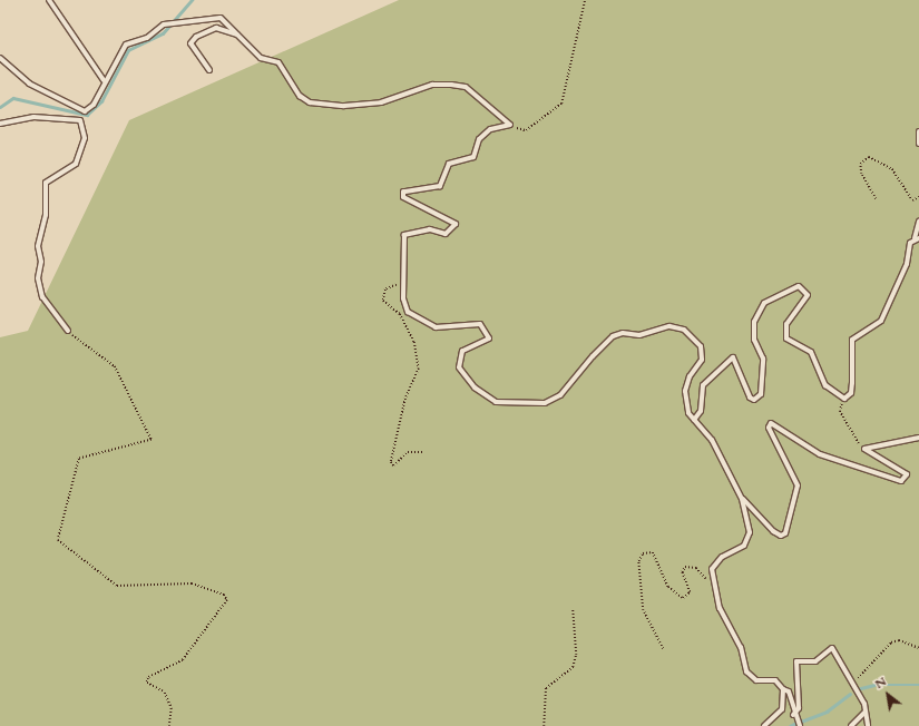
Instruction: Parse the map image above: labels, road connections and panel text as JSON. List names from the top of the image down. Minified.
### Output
{"north":"top left"}
